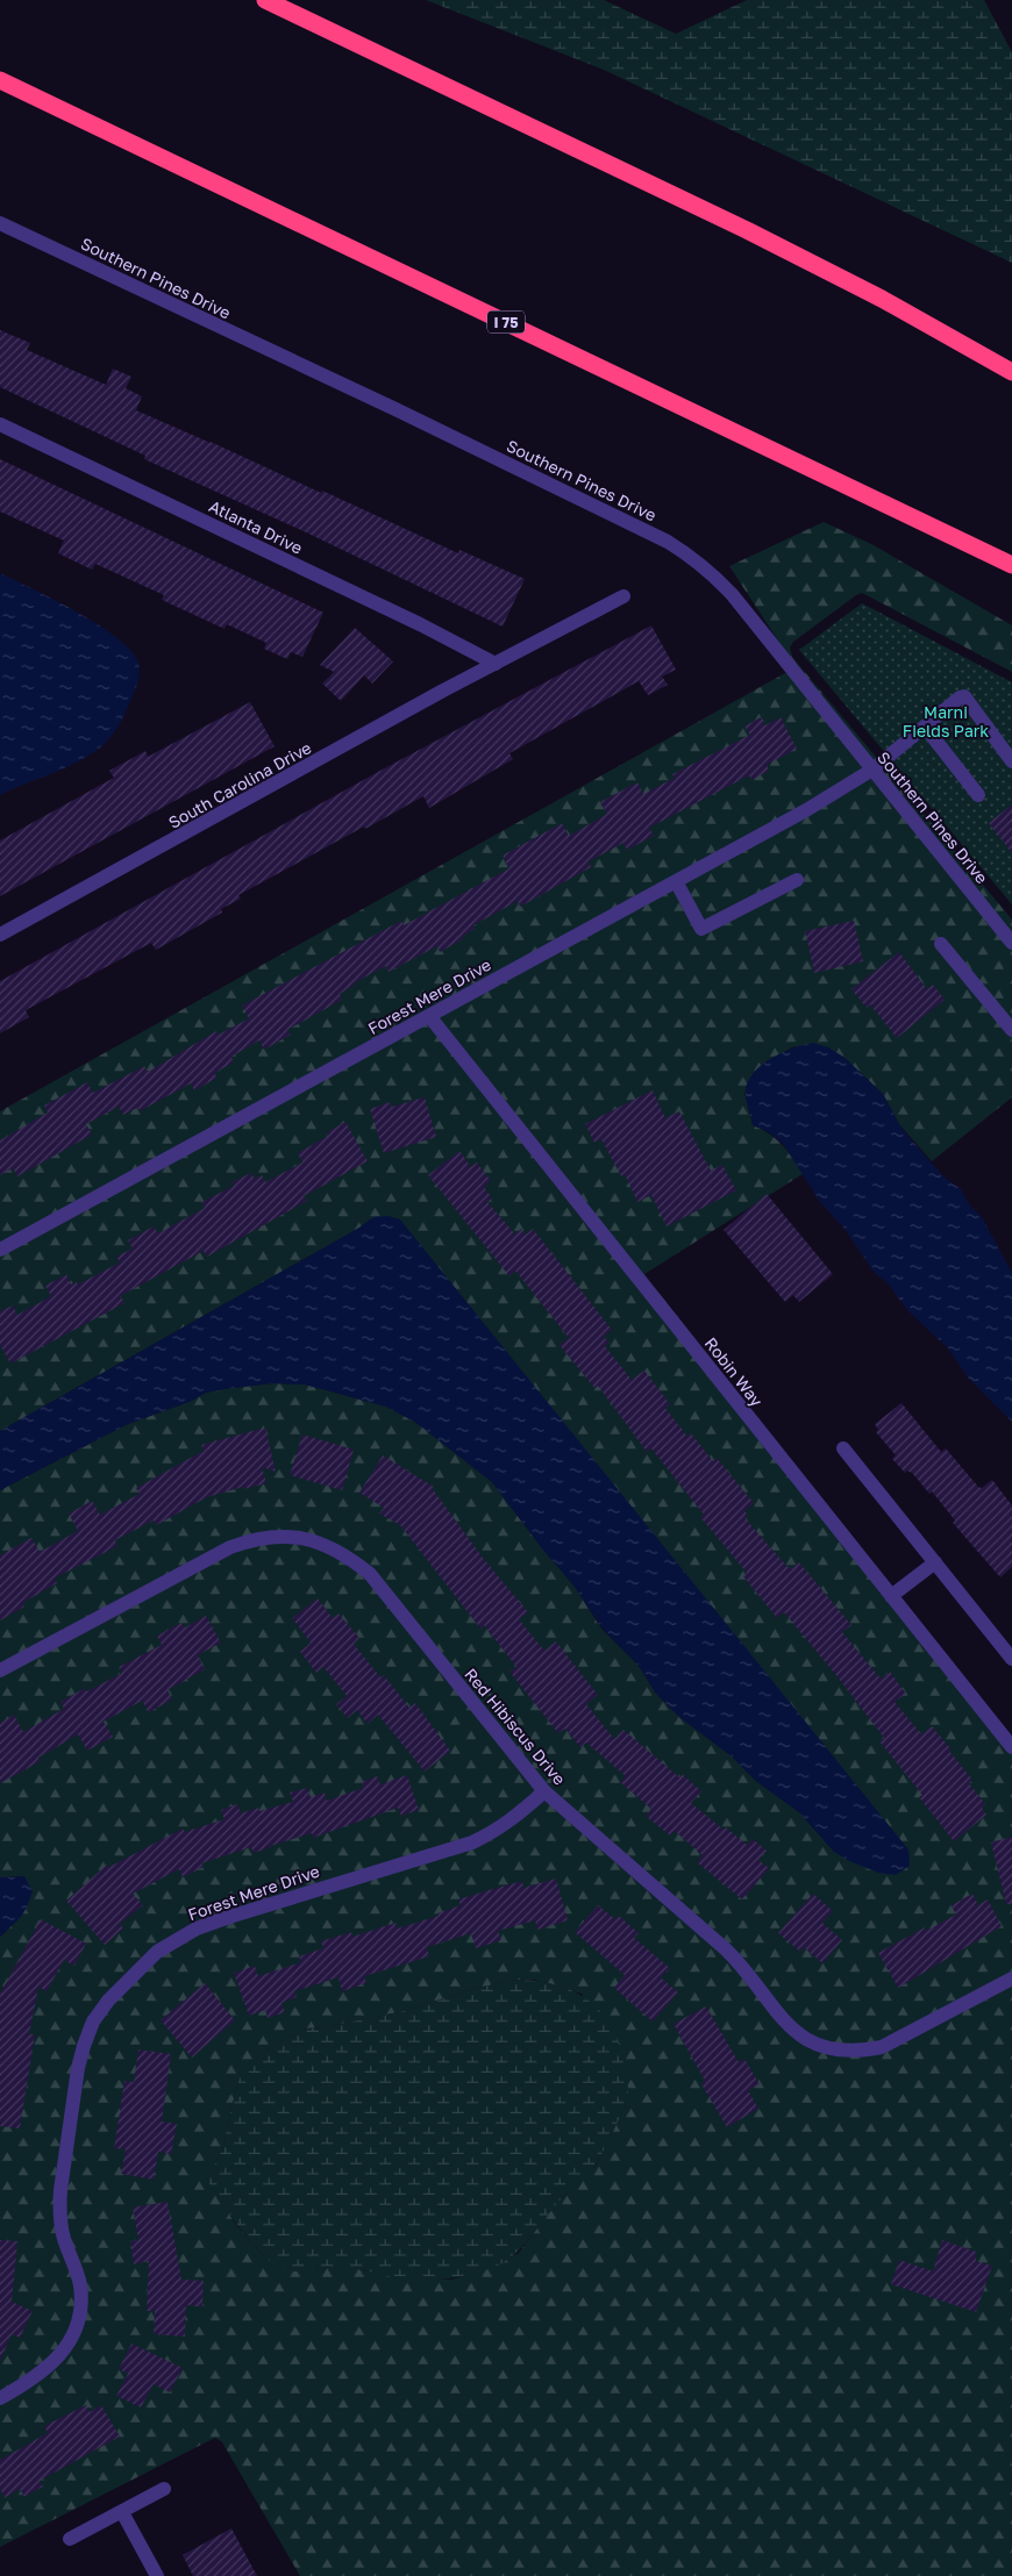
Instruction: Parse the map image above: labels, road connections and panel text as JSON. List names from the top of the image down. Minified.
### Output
{"streets":{"highway":["I 75"],"street":["Southern Pines Drive","Atlanta Drive","South Carolina Drive","Forest Mere Drive","Robin Way","Red Hibiscus Drive"]},"crossings":[["Southern Pines Drive","Forest Mere Drive"],["Atlanta Drive","South Carolina Drive"],["Forest Mere Drive","Robin Way"],["Forest Mere Drive","Red Hibiscus Drive"]],"parks":["Marni Fields Park"]}
